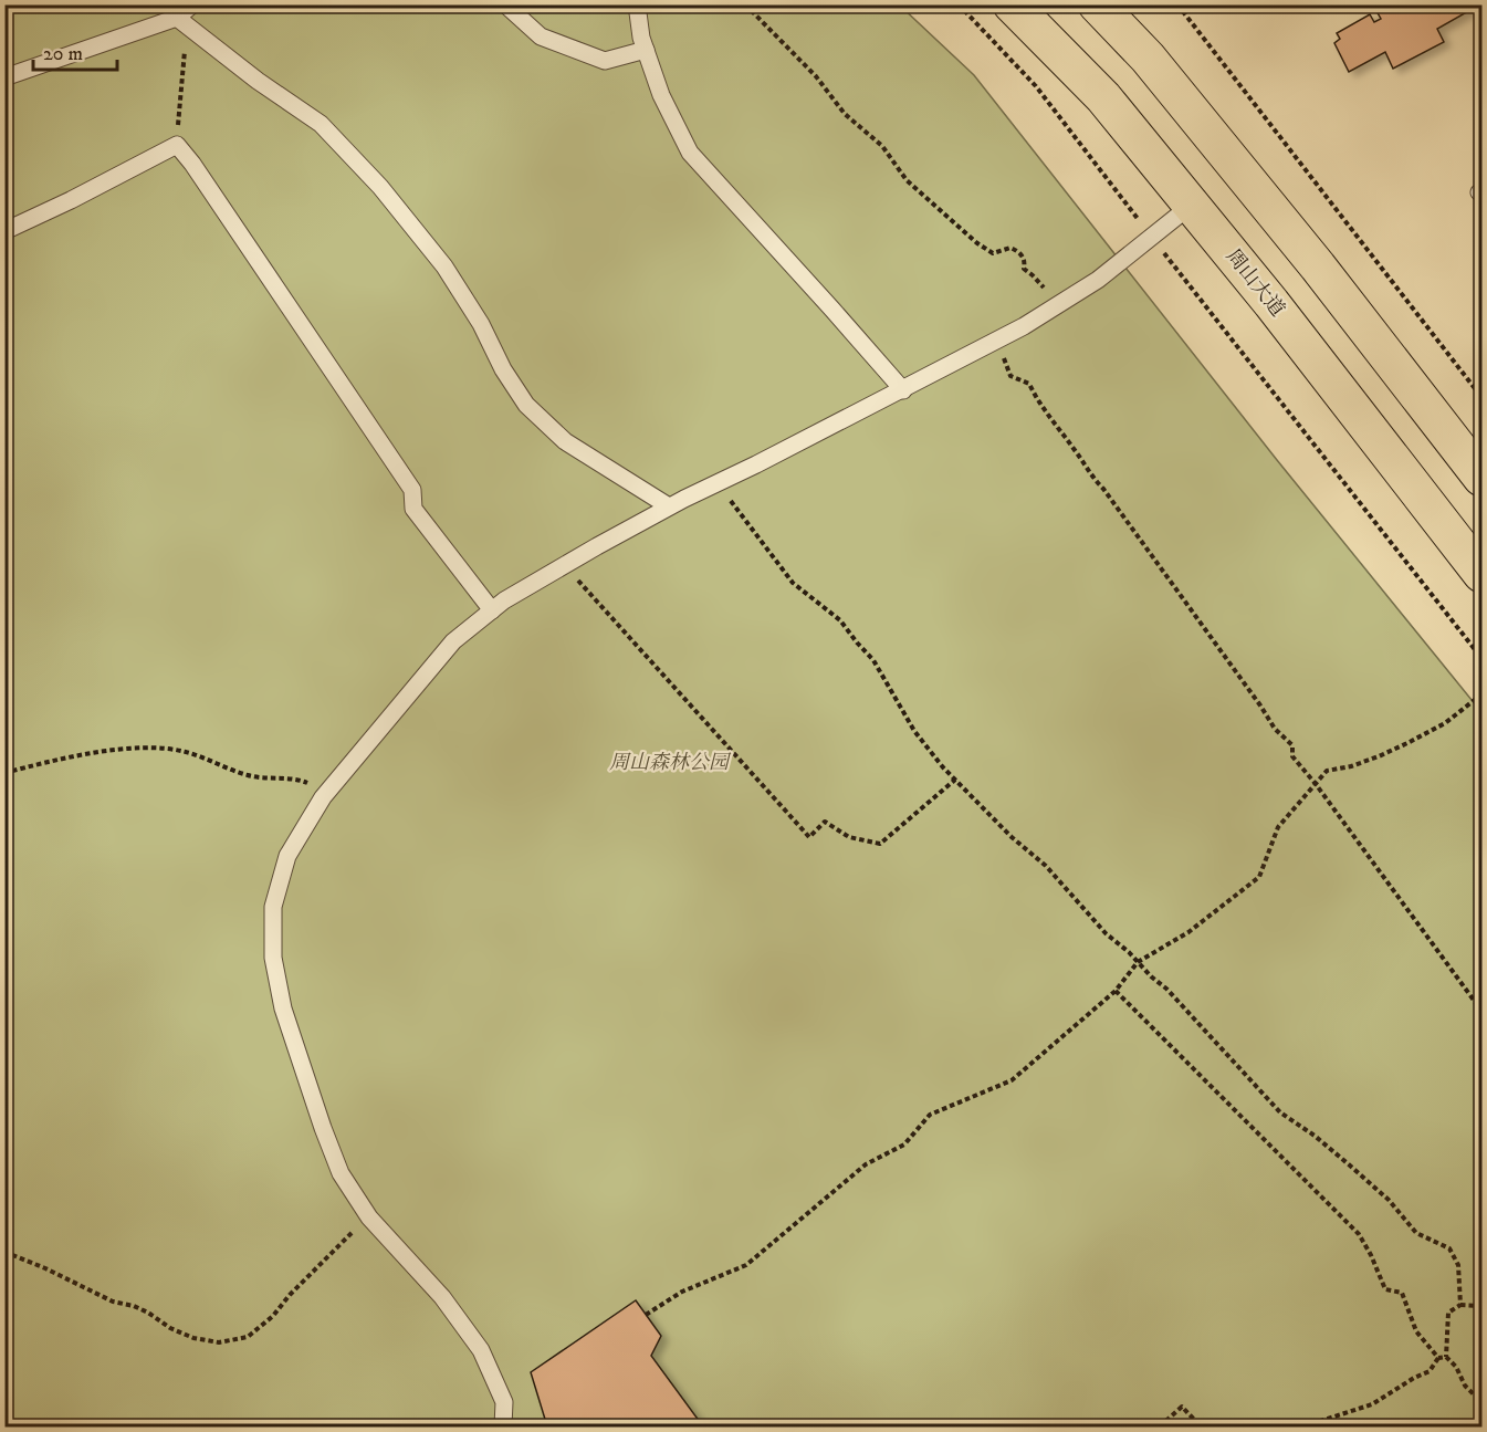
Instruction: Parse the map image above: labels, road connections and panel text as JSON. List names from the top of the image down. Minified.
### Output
{"streets":{"main road":["周山大道"]},"parks":["周山森林公园"],"scale_bar":"20 m"}
